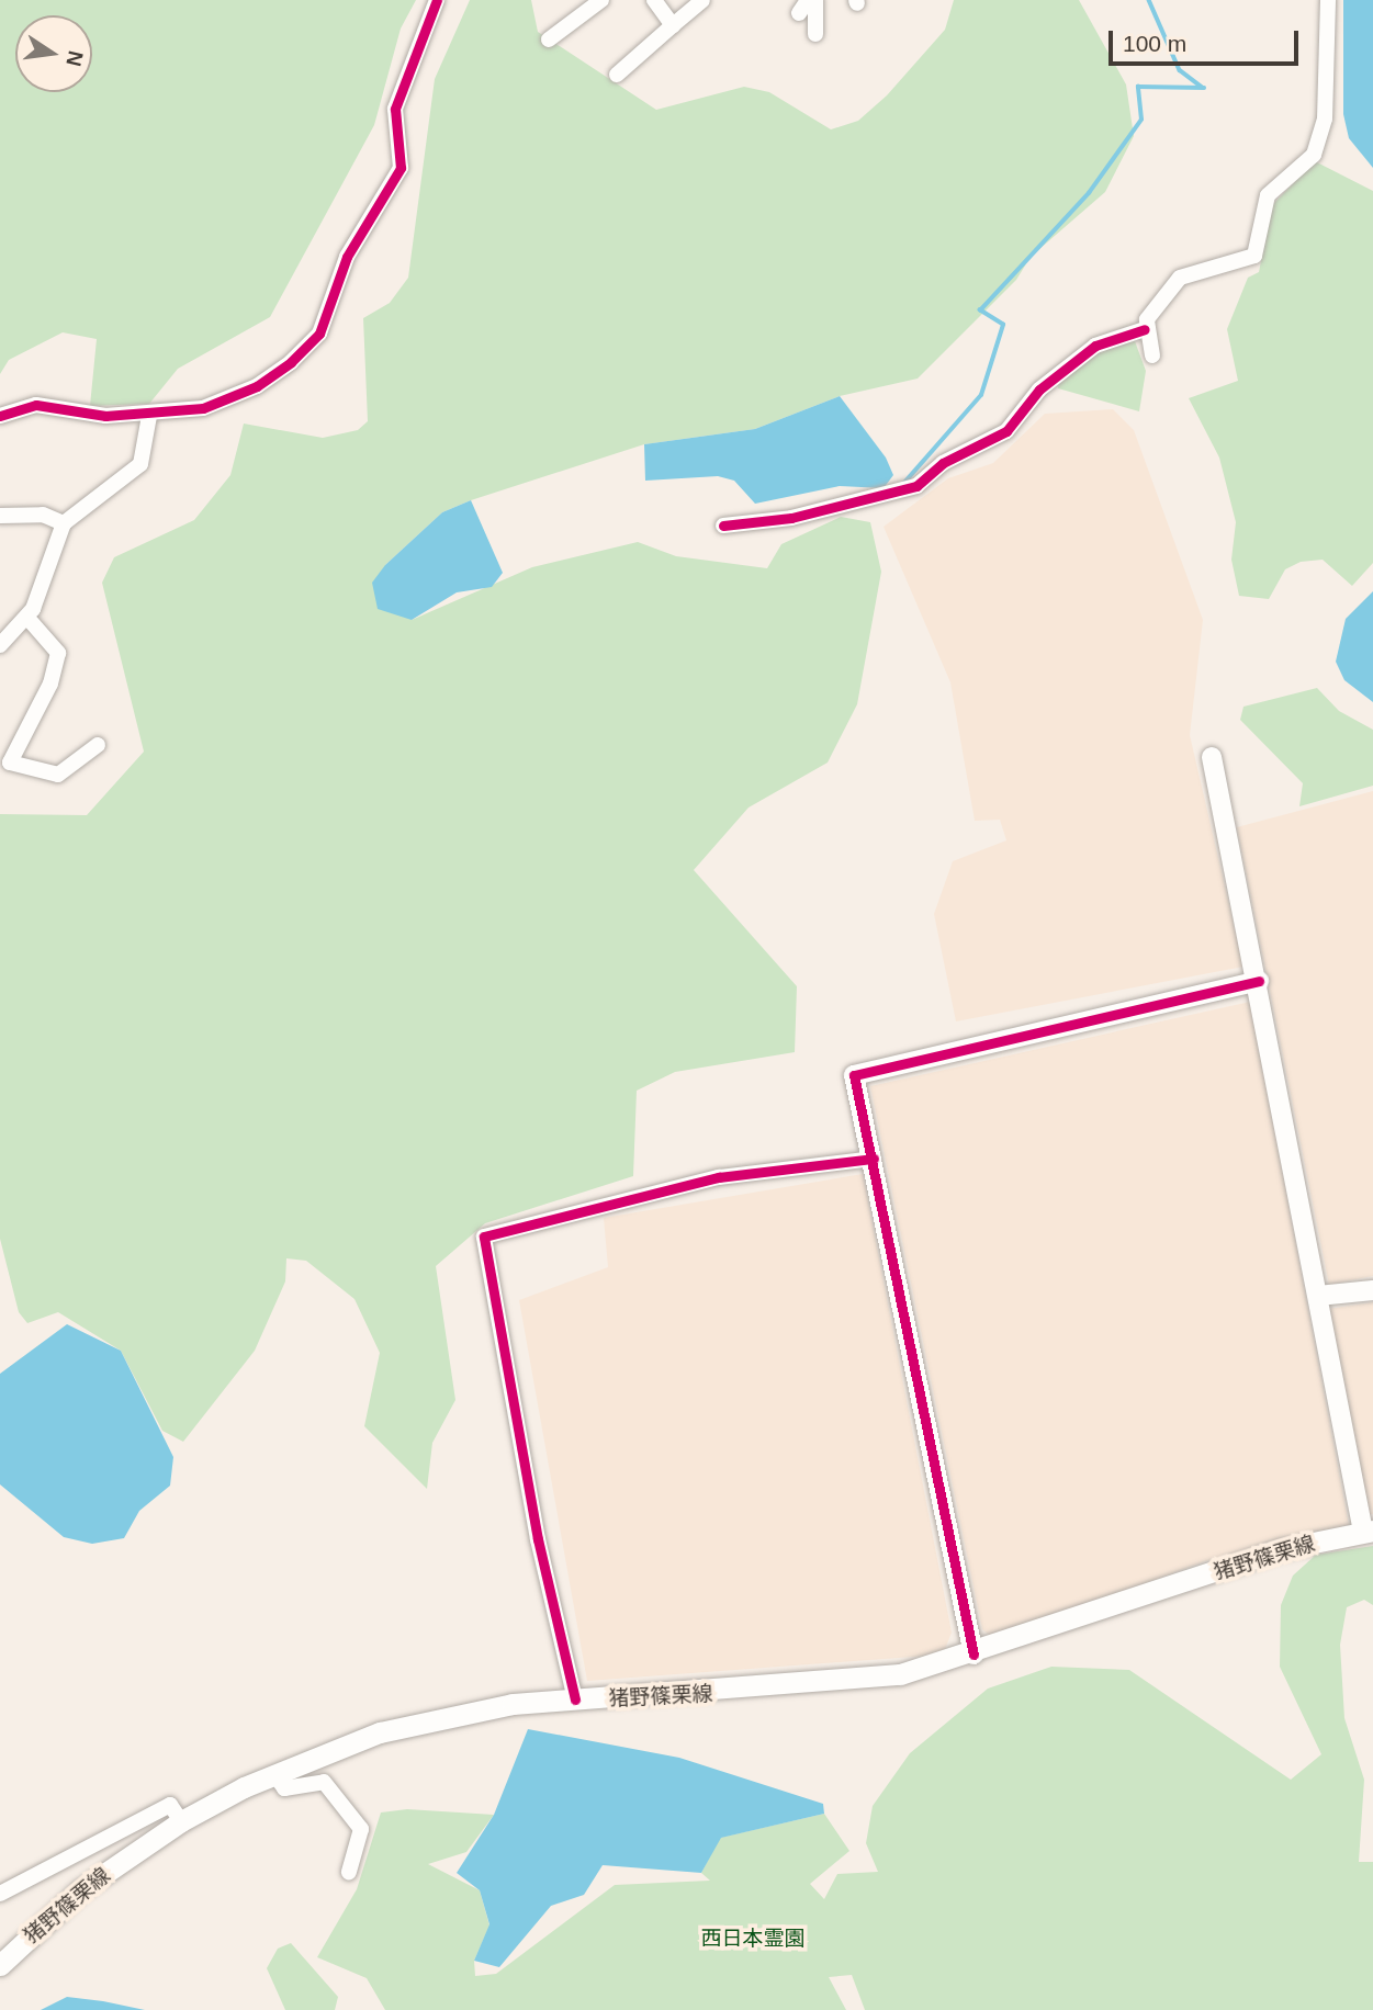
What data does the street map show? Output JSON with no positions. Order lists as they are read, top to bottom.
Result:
{
  "streets": {
    "main road": ["猪野篠栗線"]
  },
  "parks": ["西日本霊園"],
  "scale_bar": "100 m",
  "north": "right"
}
